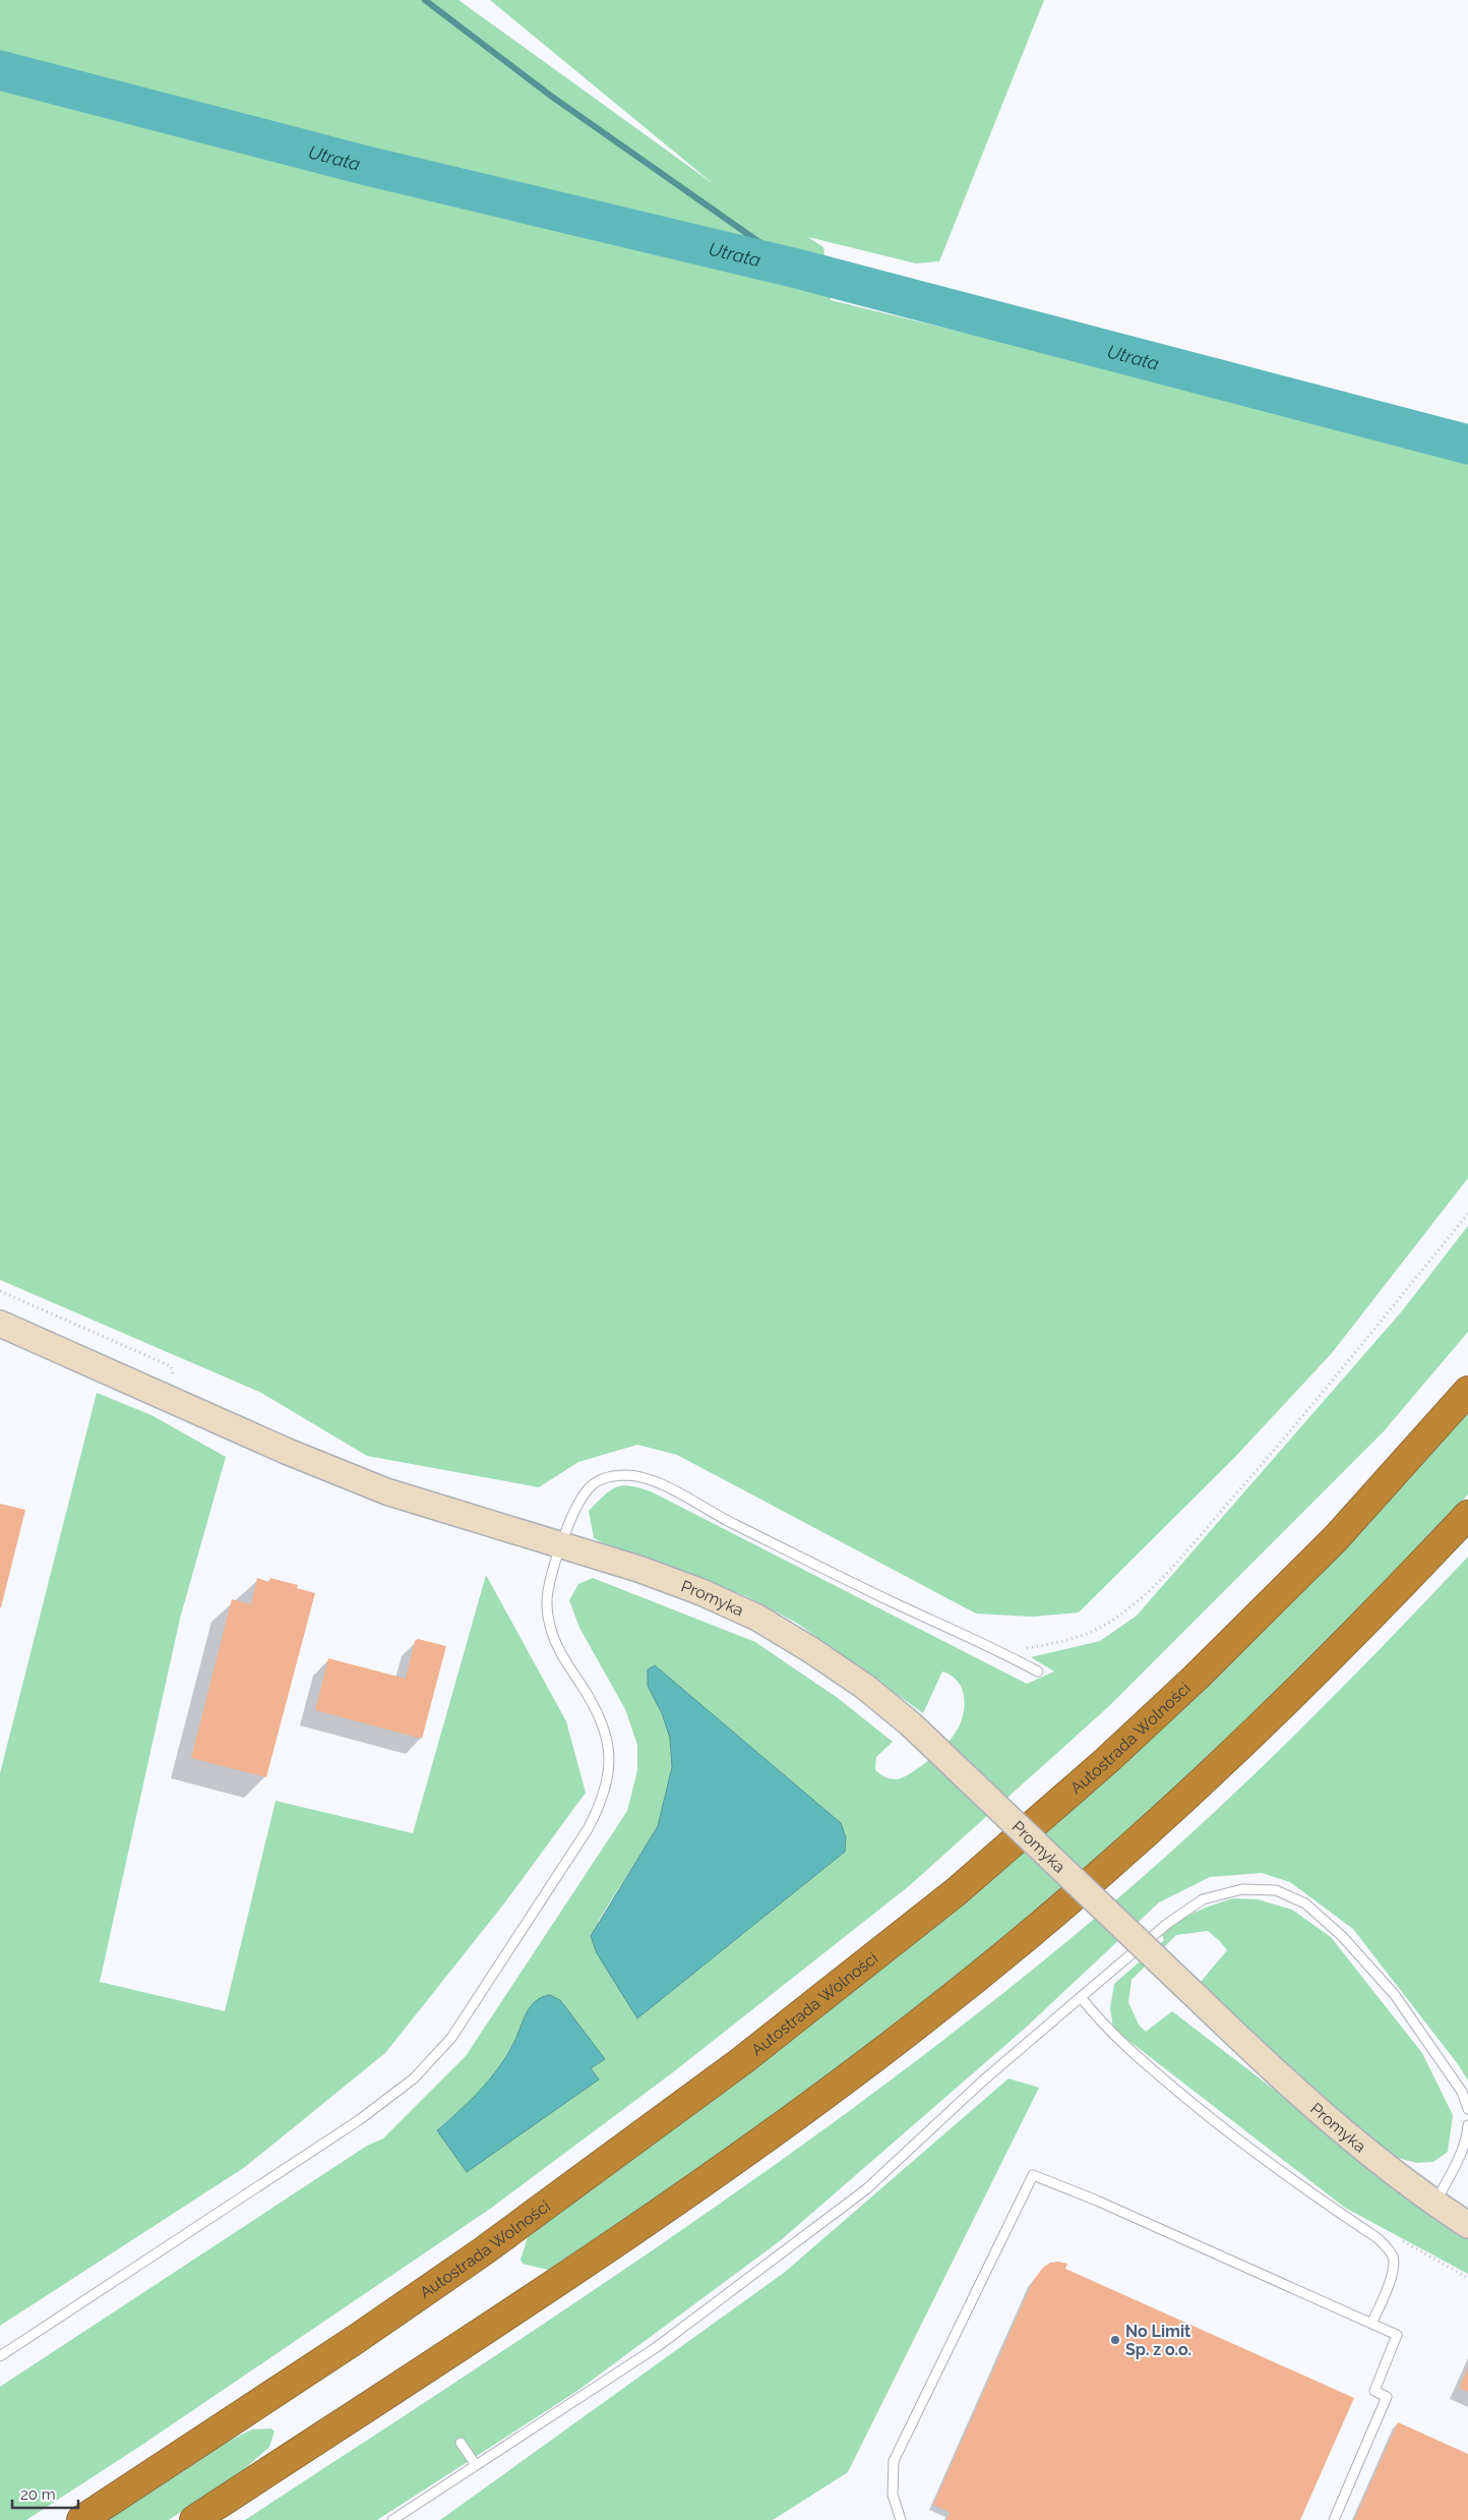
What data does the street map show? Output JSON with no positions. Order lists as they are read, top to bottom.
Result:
{
  "streets": {
    "highway": ["Autostrada Wolności"],
    "street": ["Promyka"]
  },
  "water": ["Utrata"],
  "places": ["No Limit Sp. z o.o."],
  "scale_bar": "20 m"
}
